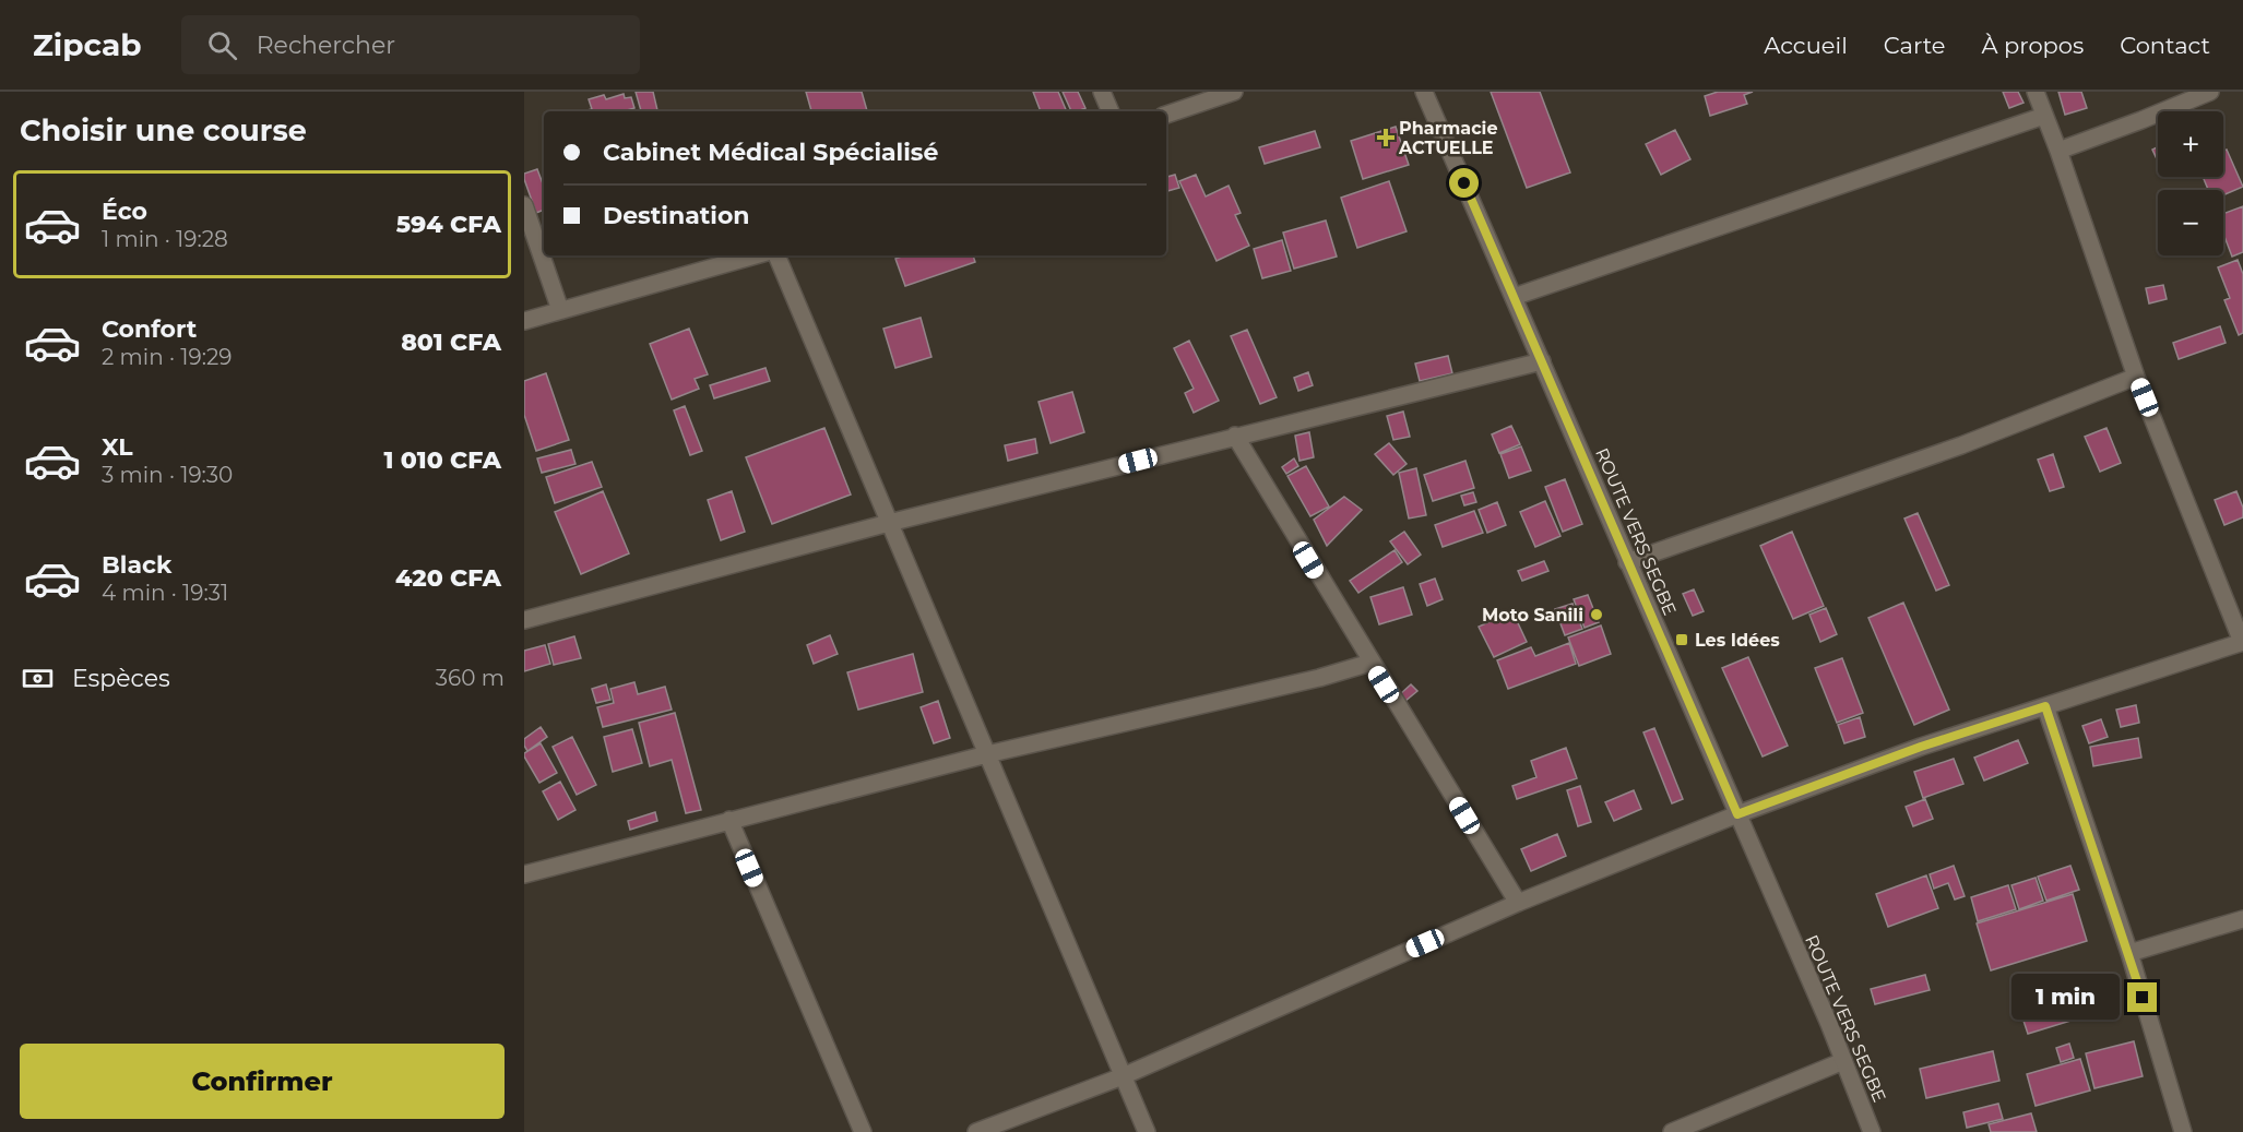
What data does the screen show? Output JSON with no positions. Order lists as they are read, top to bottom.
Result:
{
  "streets": {
    "street": ["ROUTE VERS SEGBE"]
  },
  "places": {
    "health": ["Pharmacie ACTUELLE"],
    "other": ["Moto Sanili"],
    "transit": ["Les Idées"]
  },
  "page": {
    "header": "Zipcab",
    "search": "Rechercher",
    "nav": [
      "Accueil",
      "Carte",
      "À propos",
      "Contact"
    ],
    "heading": "Choisir une course",
    "map_buttons": ["+", "−"],
    "banner": ["Cabinet Médical Spécialisé", "Destination"],
    "list": [
      {
        "name": "Éco",
        "note": "1 min · 19:28",
        "value": "594 CFA"
      },
      {
        "name": "Confort",
        "note": "2 min · 19:29",
        "value": "801 CFA"
      },
      {
        "name": "XL",
        "note": "3 min · 19:30",
        "value": "1 010 CFA"
      },
      {
        "name": "Black",
        "note": "4 min · 19:31",
        "value": "420 CFA"
      }
    ],
    "pay": ["Espèces", "360 m"],
    "bubble": "1 min",
    "buttons": "Confirmer"
  }
}
